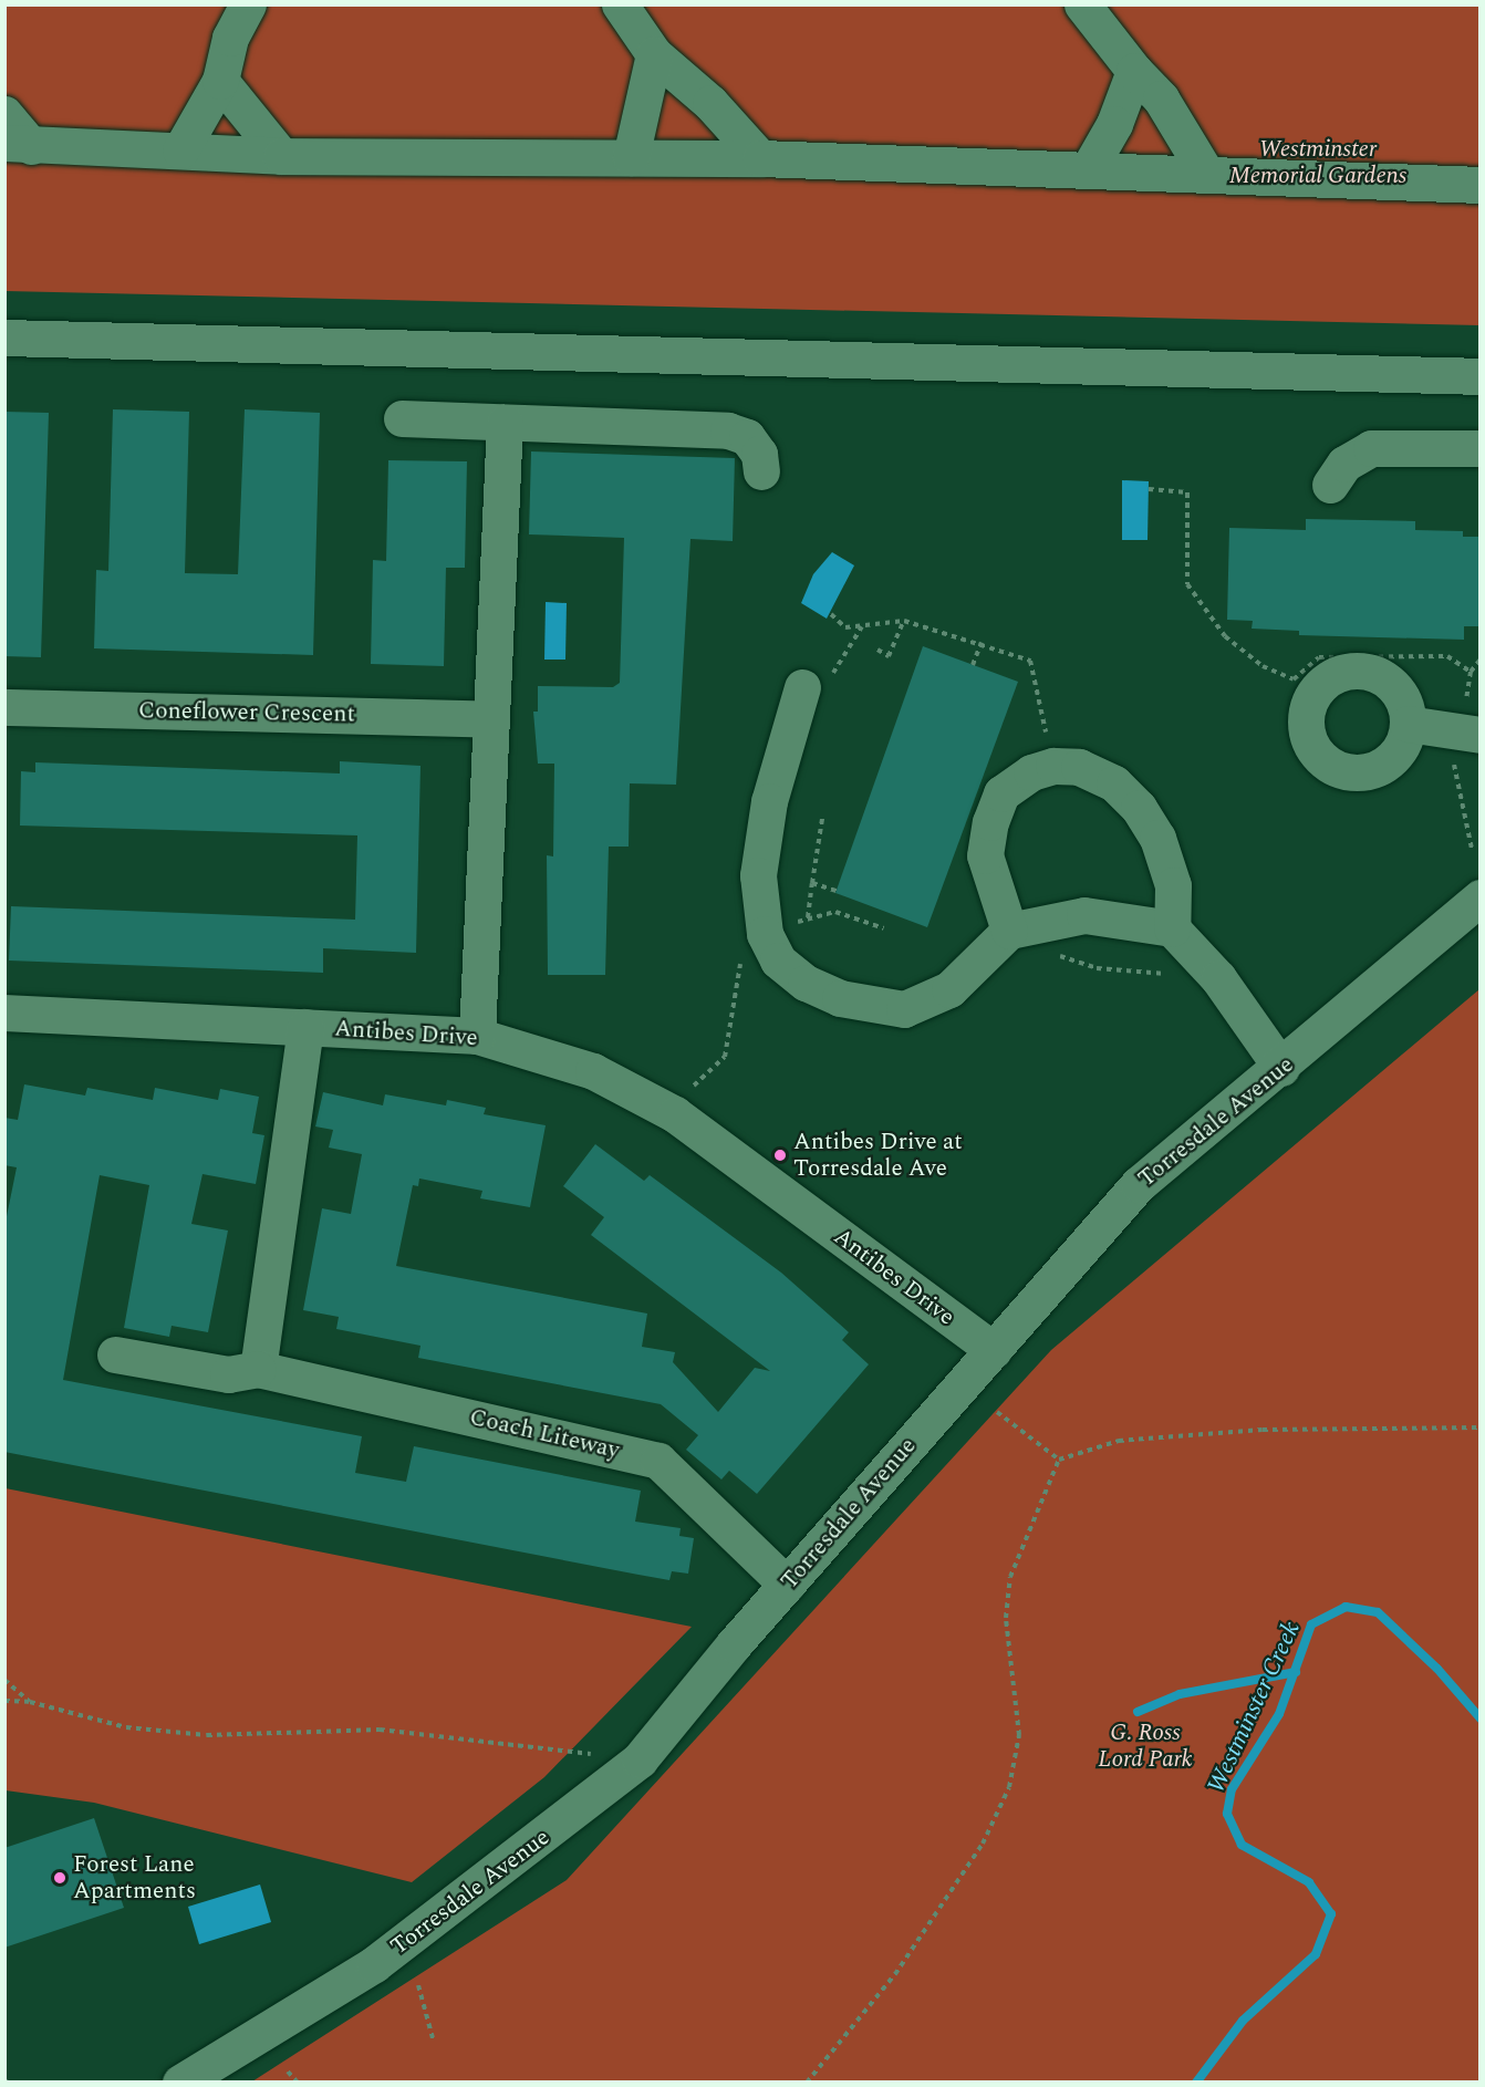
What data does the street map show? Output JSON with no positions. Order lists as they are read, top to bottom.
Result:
{
  "streets": {
    "street": [
      "Coneflower Crescent",
      "Antibes Drive",
      "Torresdale Avenue",
      "Coach Liteway"
    ]
  },
  "crossings": [
    ["Antibes Drive", "Torresdale Avenue"],
    ["Torresdale Avenue", "Coach Liteway"]
  ],
  "water": ["Westminster Creek"],
  "parks": ["Westminster Memorial Gardens", "G. Ross Lord Park"],
  "places": ["Antibes Drive at Torresdale Ave", "Forest Lane Apartments"]
}
